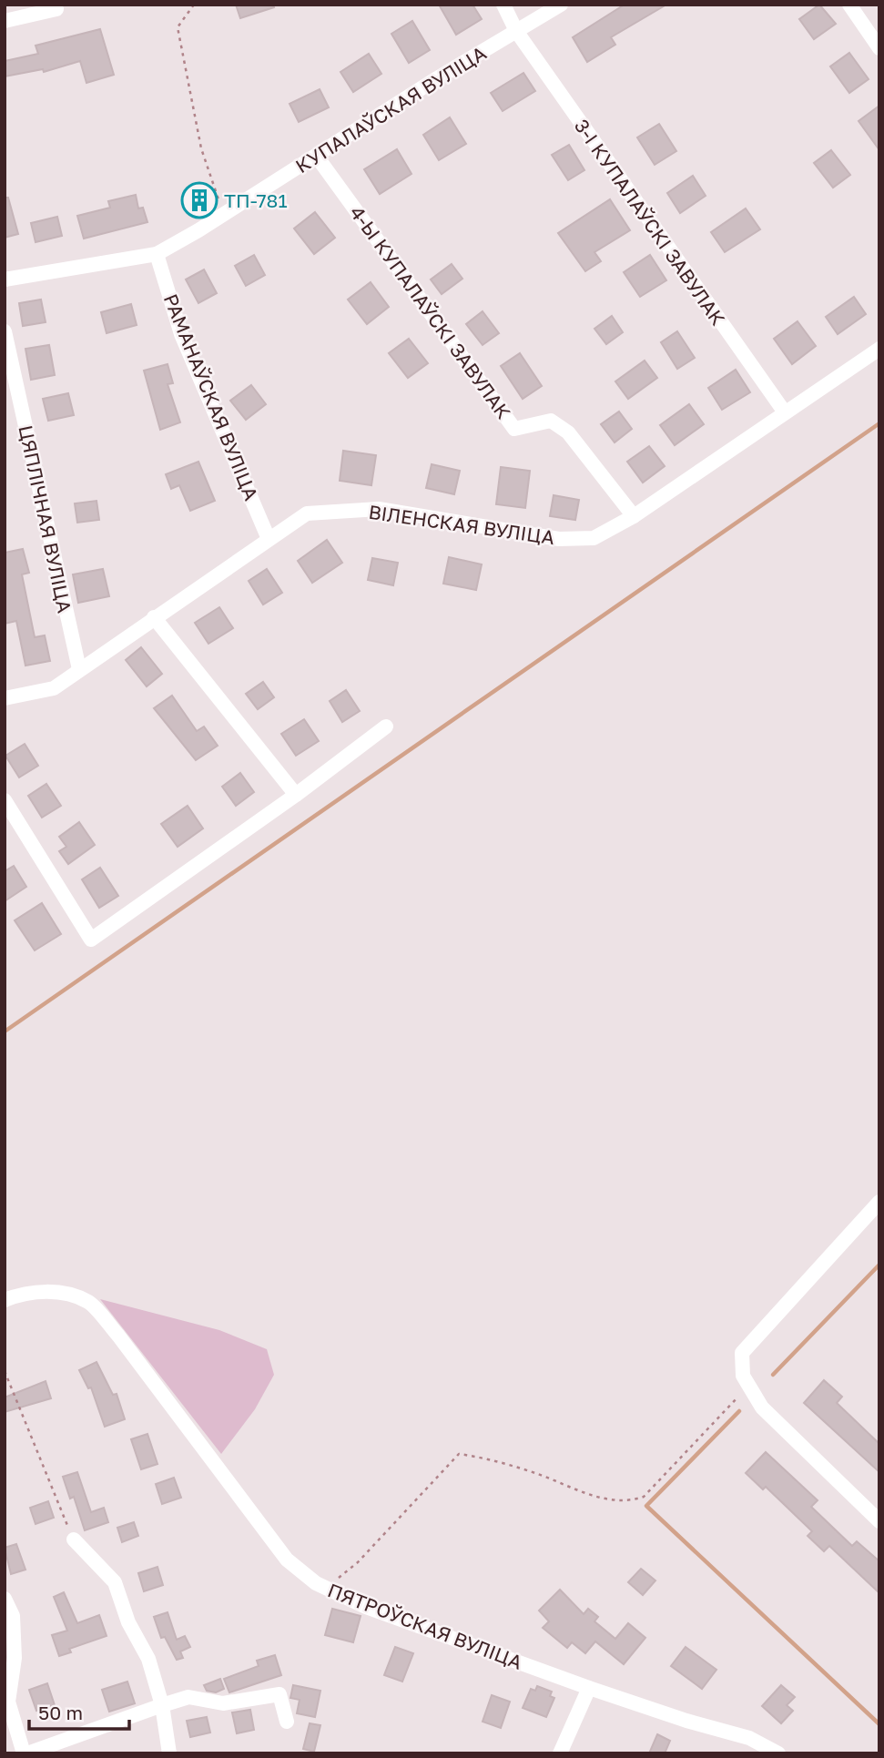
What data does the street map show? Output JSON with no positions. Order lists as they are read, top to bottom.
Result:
{
  "streets": {
    "street": [
      "КУПАЛАЎСКАЯ ВУЛІЦА",
      "3-І КУПАЛАЎСКІ ЗАВУЛАК",
      "4-Ы КУПАЛАЎСКІ ЗАВУЛАК",
      "РАМАНАЎСКАЯ ВУЛІЦА",
      "ЦЯПЛІЧНАЯ ВУЛІЦА",
      "ВІЛЕНСКАЯ ВУЛІЦА",
      "ПЯТРОЎСКАЯ ВУЛІЦА"
    ]
  },
  "crossings": [
    ["КУПАЛАЎСКАЯ ВУЛІЦА", "3-І КУПАЛАЎСКІ ЗАВУЛАК"],
    ["КУПАЛАЎСКАЯ ВУЛІЦА", "4-Ы КУПАЛАЎСКІ ЗАВУЛАК"],
    ["КУПАЛАЎСКАЯ ВУЛІЦА", "РАМАНАЎСКАЯ ВУЛІЦА"],
    ["3-І КУПАЛАЎСКІ ЗАВУЛАК", "ВІЛЕНСКАЯ ВУЛІЦА"],
    ["4-Ы КУПАЛАЎСКІ ЗАВУЛАК", "ВІЛЕНСКАЯ ВУЛІЦА"],
    ["РАМАНАЎСКАЯ ВУЛІЦА", "ВІЛЕНСКАЯ ВУЛІЦА"],
    ["ЦЯПЛІЧНАЯ ВУЛІЦА", "ВІЛЕНСКАЯ ВУЛІЦА"]
  ],
  "places": {
    "building": ["ТП-781"]
  },
  "scale_bar": "50 m"
}
